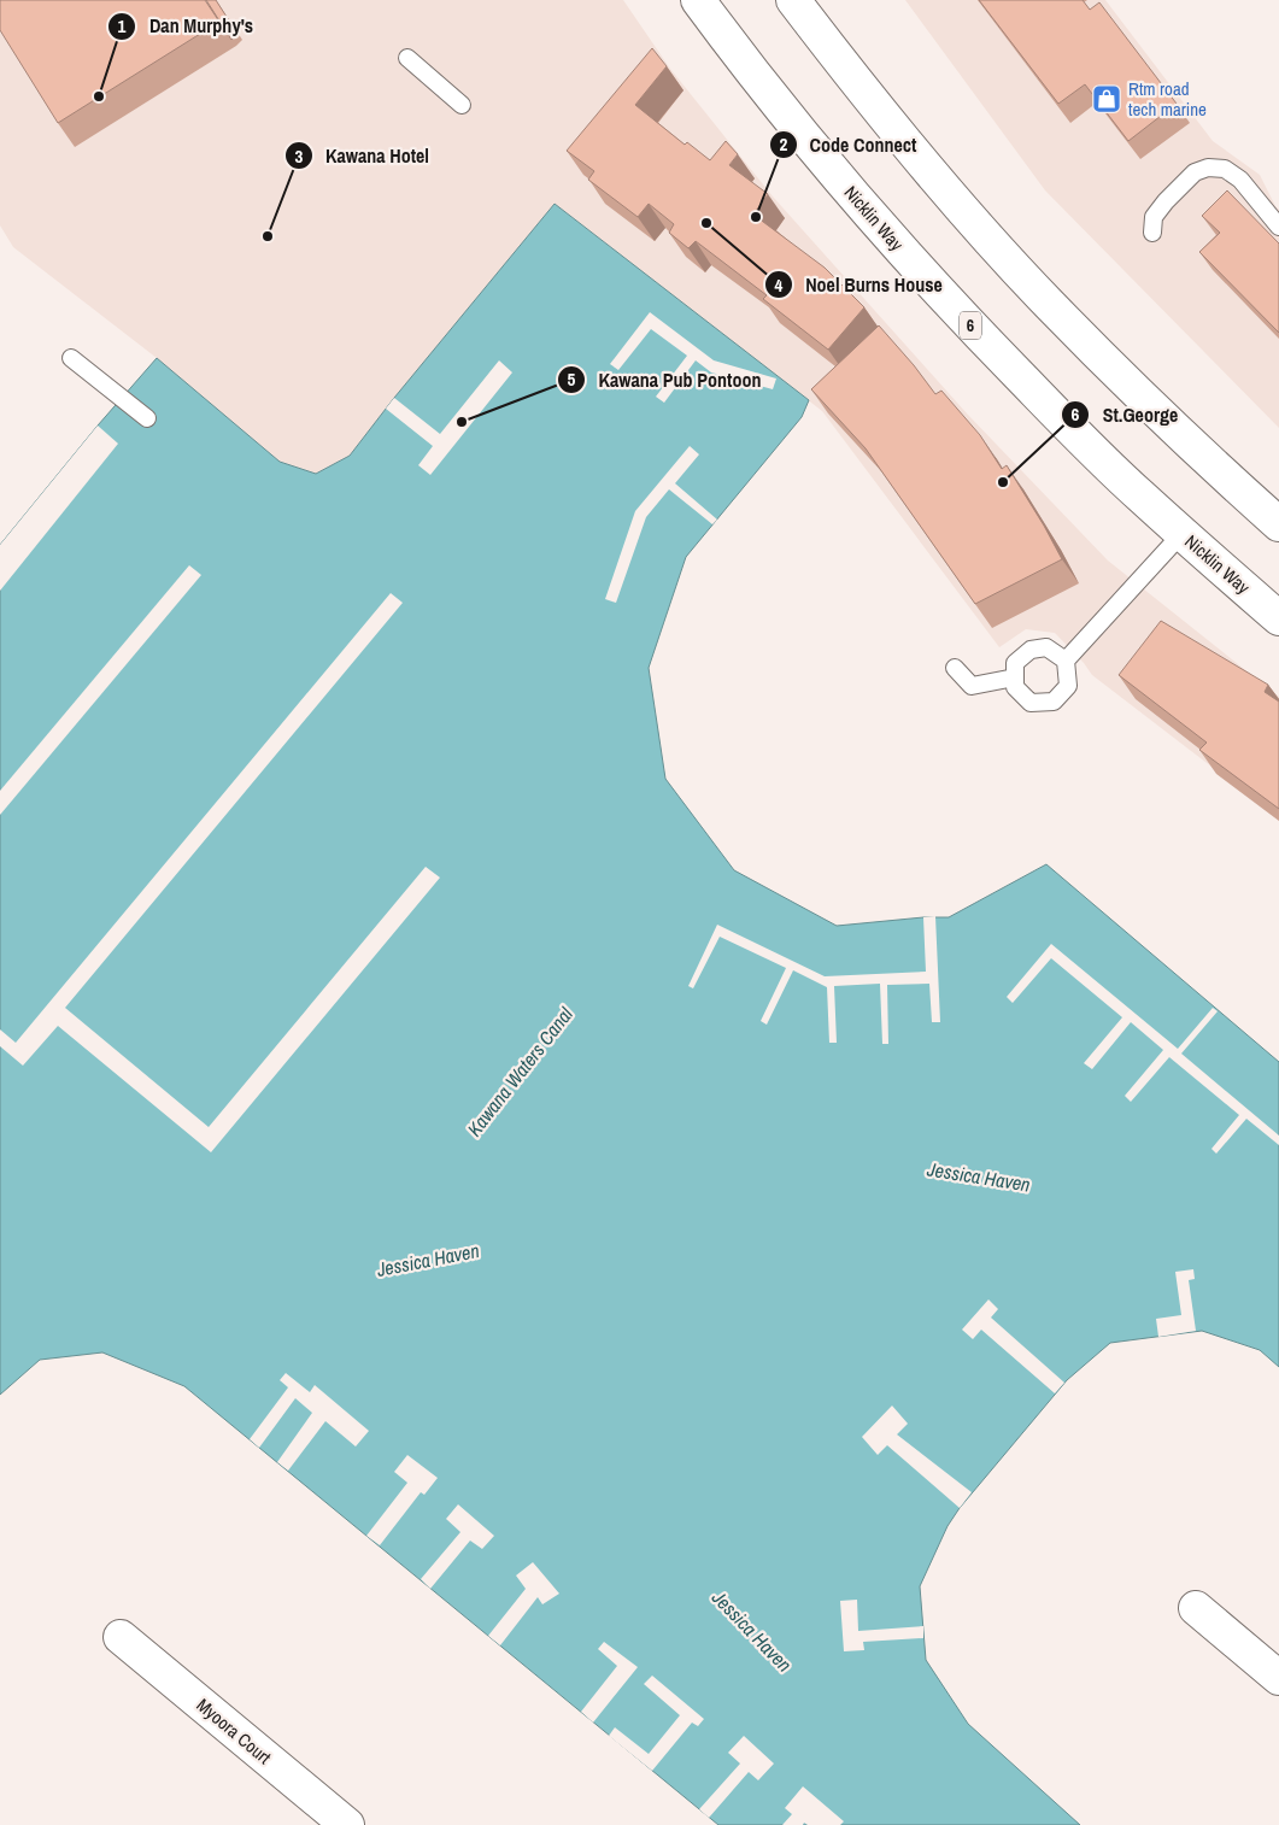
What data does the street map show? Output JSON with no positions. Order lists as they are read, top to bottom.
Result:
{
  "streets": {
    "main road": ["Nicklin Way", "6", "Myoora Court"]
  },
  "water": ["Kawana Waters Canal", "Jessica Haven"],
  "places": {
    "other": [
      "Dan Murphy's",
      "Code Connect",
      "Noel Burns House",
      "Kawana Hotel",
      "Kawana Pub Pontoon",
      "St.George"
    ],
    "shop": ["Rtm road tech marine"]
  }
}
